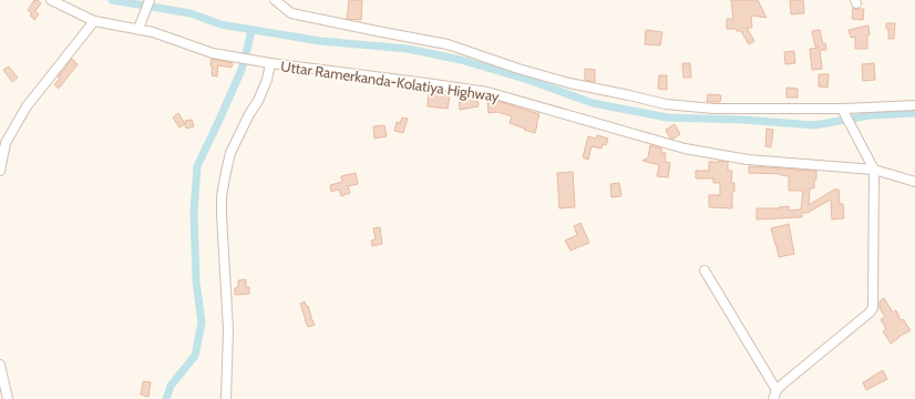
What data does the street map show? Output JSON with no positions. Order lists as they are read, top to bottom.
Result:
{
  "streets": {
    "street": ["Uttar Ramerkanda-Kolatiya Highway"]
  }
}
